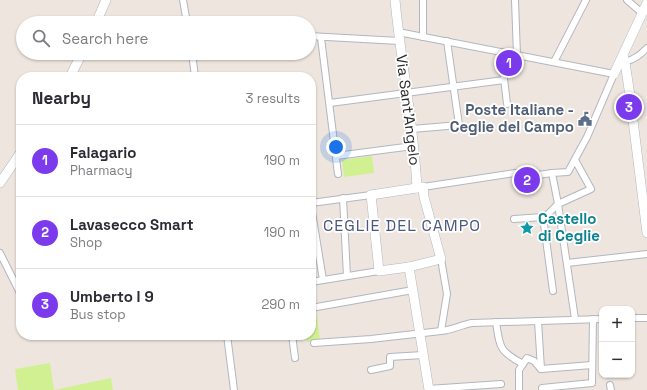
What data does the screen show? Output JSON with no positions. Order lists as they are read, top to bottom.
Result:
{
  "streets": {
    "street": ["Via Sant'Angelo"]
  },
  "districts": ["CEGLIE DEL CAMPO"],
  "places": {
    "public building": ["Poste Italiane - Ceglie del Campo"],
    "place": ["Castello di Ceglie"]
  },
  "page": {
    "search": "Search here",
    "pins": ["1", "3", "2"],
    "heading": ["Nearby", "3 results"],
    "list": [
      {
        "mark": "1",
        "name": "Falagario",
        "note": "Pharmacy",
        "value": "190 m"
      },
      {
        "mark": "2",
        "name": "Lavasecco Smart",
        "note": "Shop",
        "value": "190 m"
      },
      {
        "mark": "3",
        "name": "Umberto I 9",
        "note": "Bus stop",
        "value": "290 m"
      }
    ],
    "map_buttons": ["+", "−"]
  }
}
